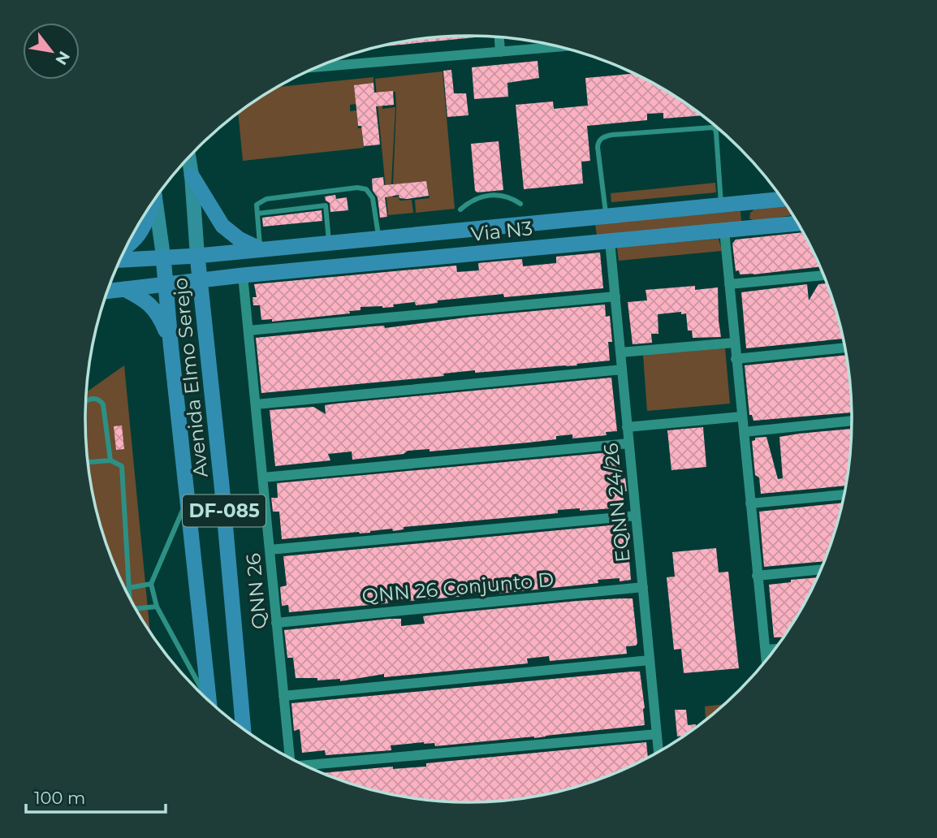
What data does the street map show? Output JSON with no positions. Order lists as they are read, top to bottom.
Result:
{
  "streets": {
    "main road": ["Via N3", "Avenida Elmo Serejo", "DF-085"],
    "street": ["EQNN 24/26", "QNN 26 Conjunto D", "QNN 26"]
  },
  "crossings": [
    ["Via N3", "Avenida Elmo Serejo"],
    ["Via N3", "EQNN 24/26"],
    ["Via N3", "QNN 26"],
    ["EQNN 24/26", "QNN 26 Conjunto D"],
    ["QNN 26 Conjunto D", "QNN 26"]
  ],
  "scale_bar": "100 m",
  "north": "bottom right"
}
